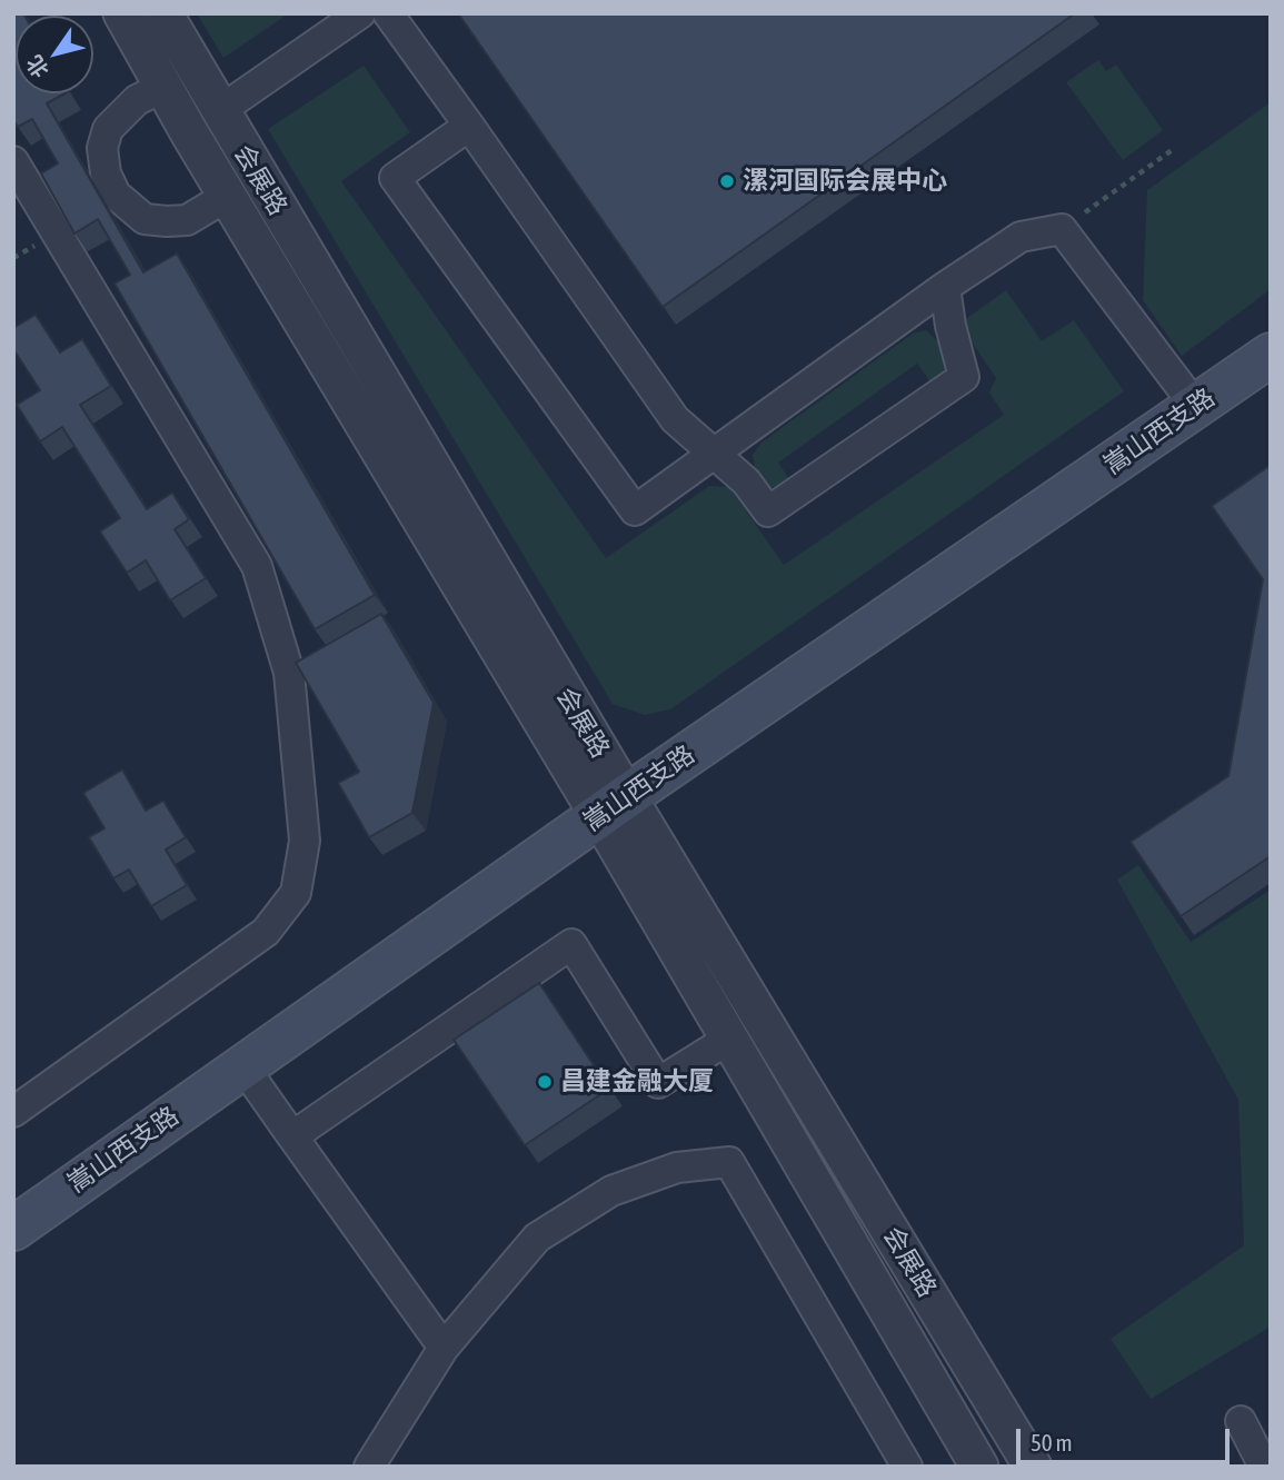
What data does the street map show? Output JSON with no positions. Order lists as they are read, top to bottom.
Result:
{
  "streets": {
    "main road": ["嵩山西支路"],
    "street": ["会展路"]
  },
  "crossings": [
    ["会展路", "嵩山西支路"]
  ],
  "places": ["漯河国际会展中心", "昌建金融大厦"],
  "scale_bar": "50 m",
  "north": "bottom left"
}
